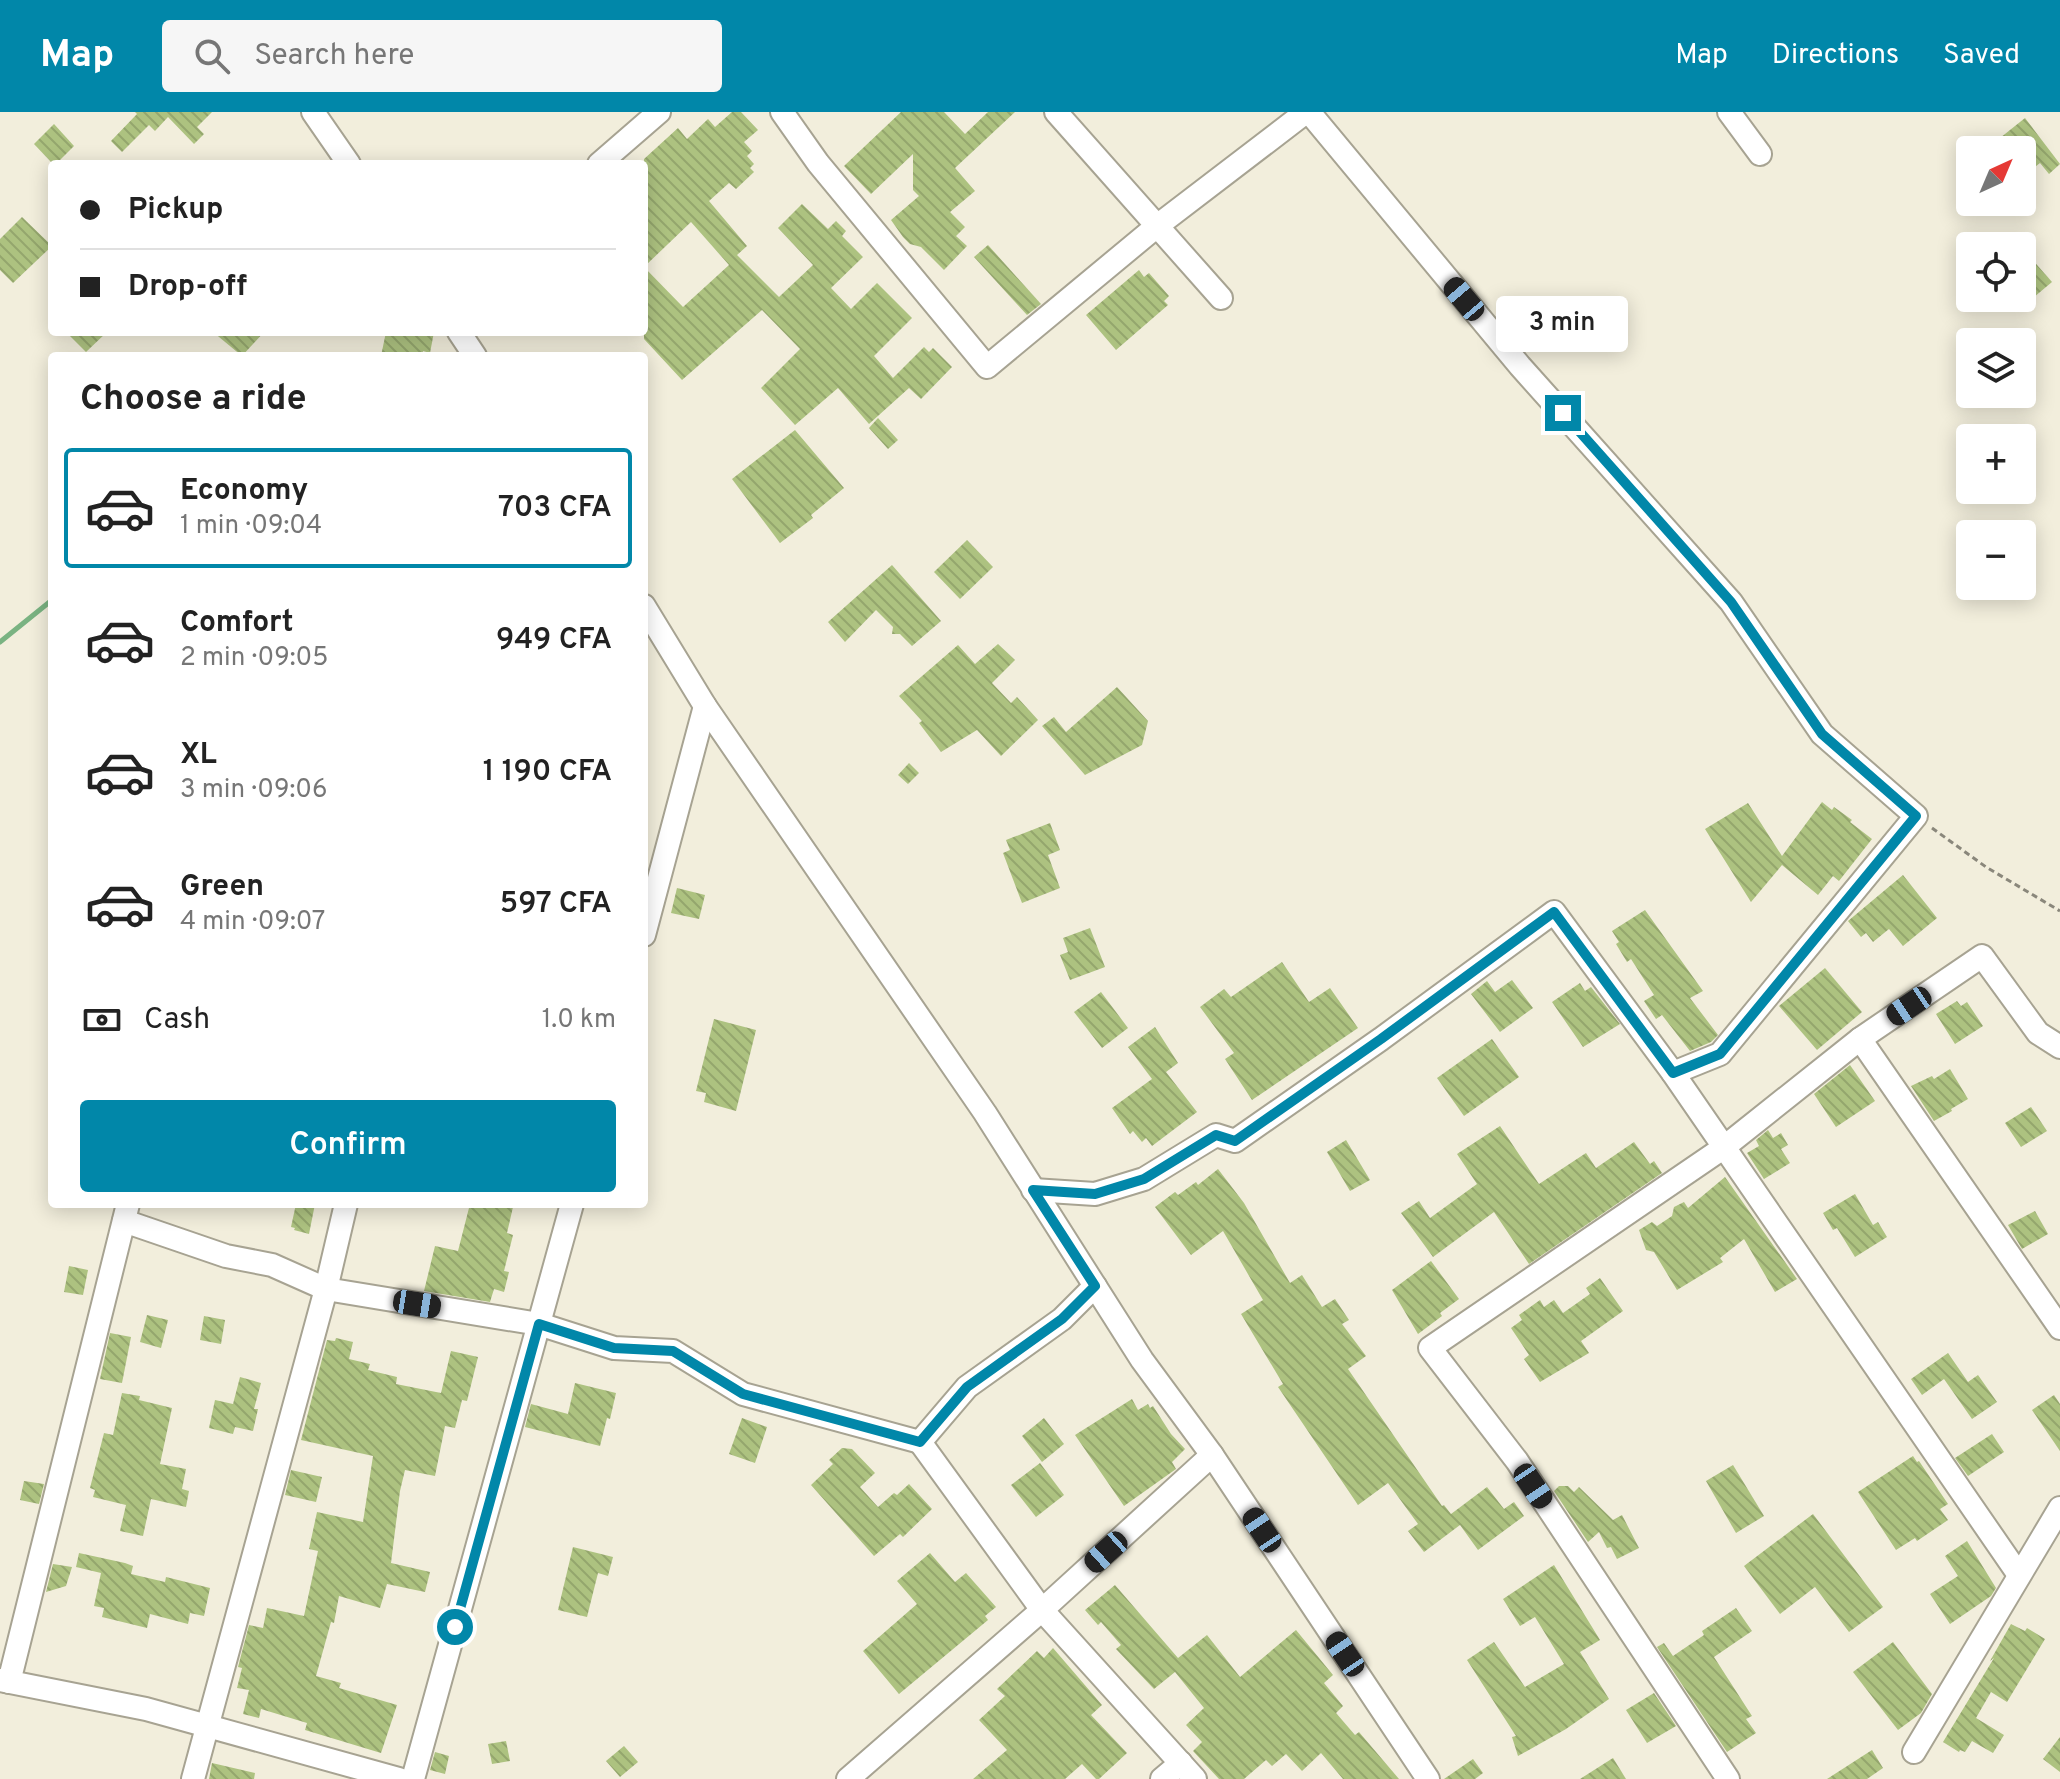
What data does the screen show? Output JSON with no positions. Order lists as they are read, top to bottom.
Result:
{
  "north": "top right",
  "page": {
    "header": "Map",
    "search": "Search here",
    "nav": ["Map", "Directions", "Saved"],
    "map_buttons": ["+", "−"],
    "banner": ["Pickup", "Drop-off"],
    "bubble": "3 min",
    "heading": "Choose a ride",
    "list": [
      {
        "name": "Economy",
        "note": "1 min · 09:04",
        "value": "703 CFA"
      },
      {
        "name": "Comfort",
        "note": "2 min · 09:05",
        "value": "949 CFA"
      },
      {
        "name": "XL",
        "note": "3 min · 09:06",
        "value": "1 190 CFA"
      },
      {
        "name": "Green",
        "note": "4 min · 09:07",
        "value": "597 CFA"
      }
    ],
    "pay": ["Cash", "1.0 km"],
    "buttons": "Confirm"
  }
}
